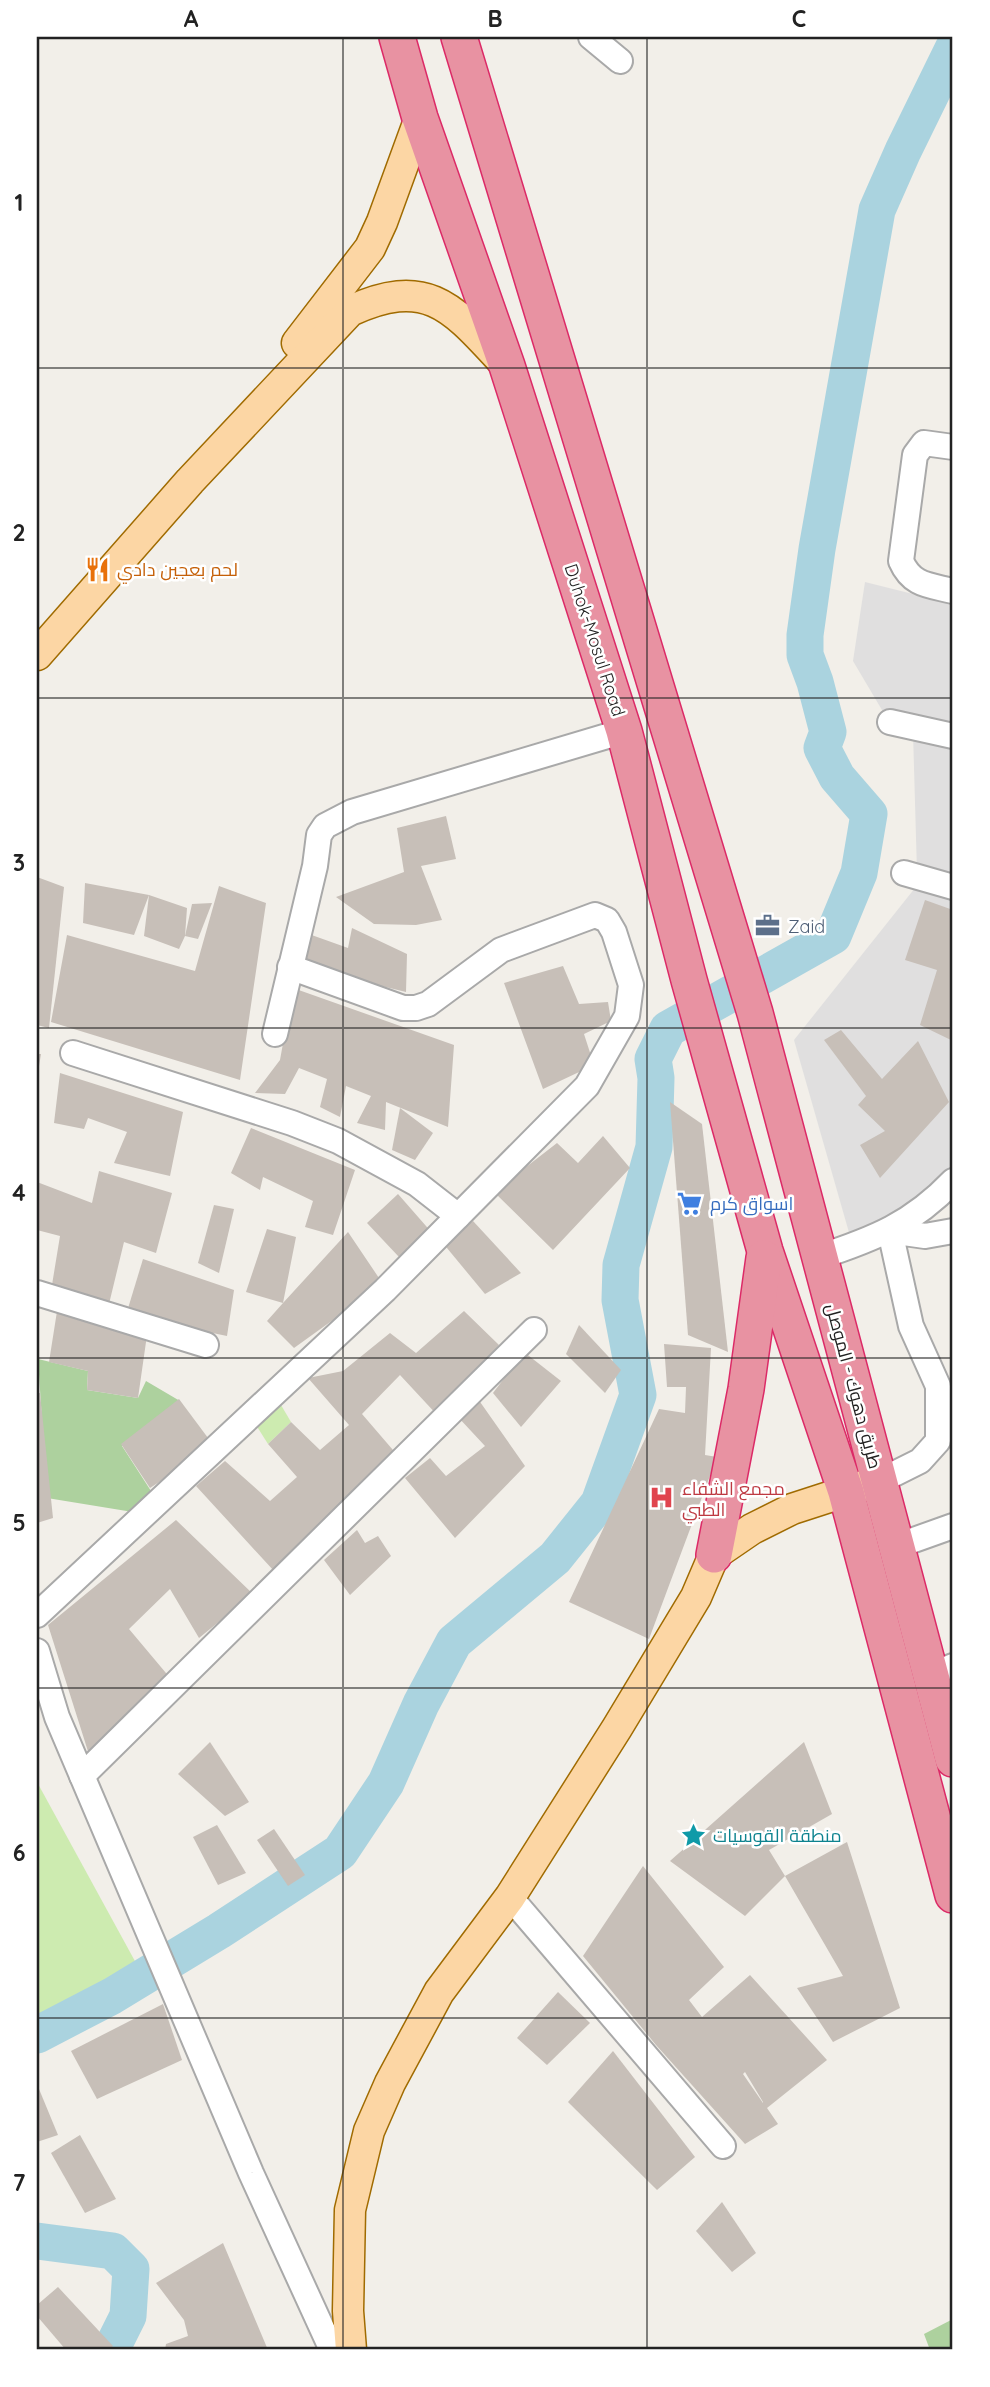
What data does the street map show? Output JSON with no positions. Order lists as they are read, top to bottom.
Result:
{
  "streets": {
    "highway": ["Duhok-Mosul Road", "طريق دهوك - الموصل"]
  },
  "places": {
    "restaurant": ["لحم بعجين دادي"],
    "office": ["Zaid"],
    "supermarket": ["اسواق كرم"],
    "hospital": ["مجمع الشفاء الطبي"],
    "place": ["منطقة القوسيات"]
  },
  "grid": {
    "columns": ["A", "B", "C"],
    "rows": [
      "1",
      "2",
      "3",
      "4",
      "5",
      "6",
      "7"
    ]
  }
}
